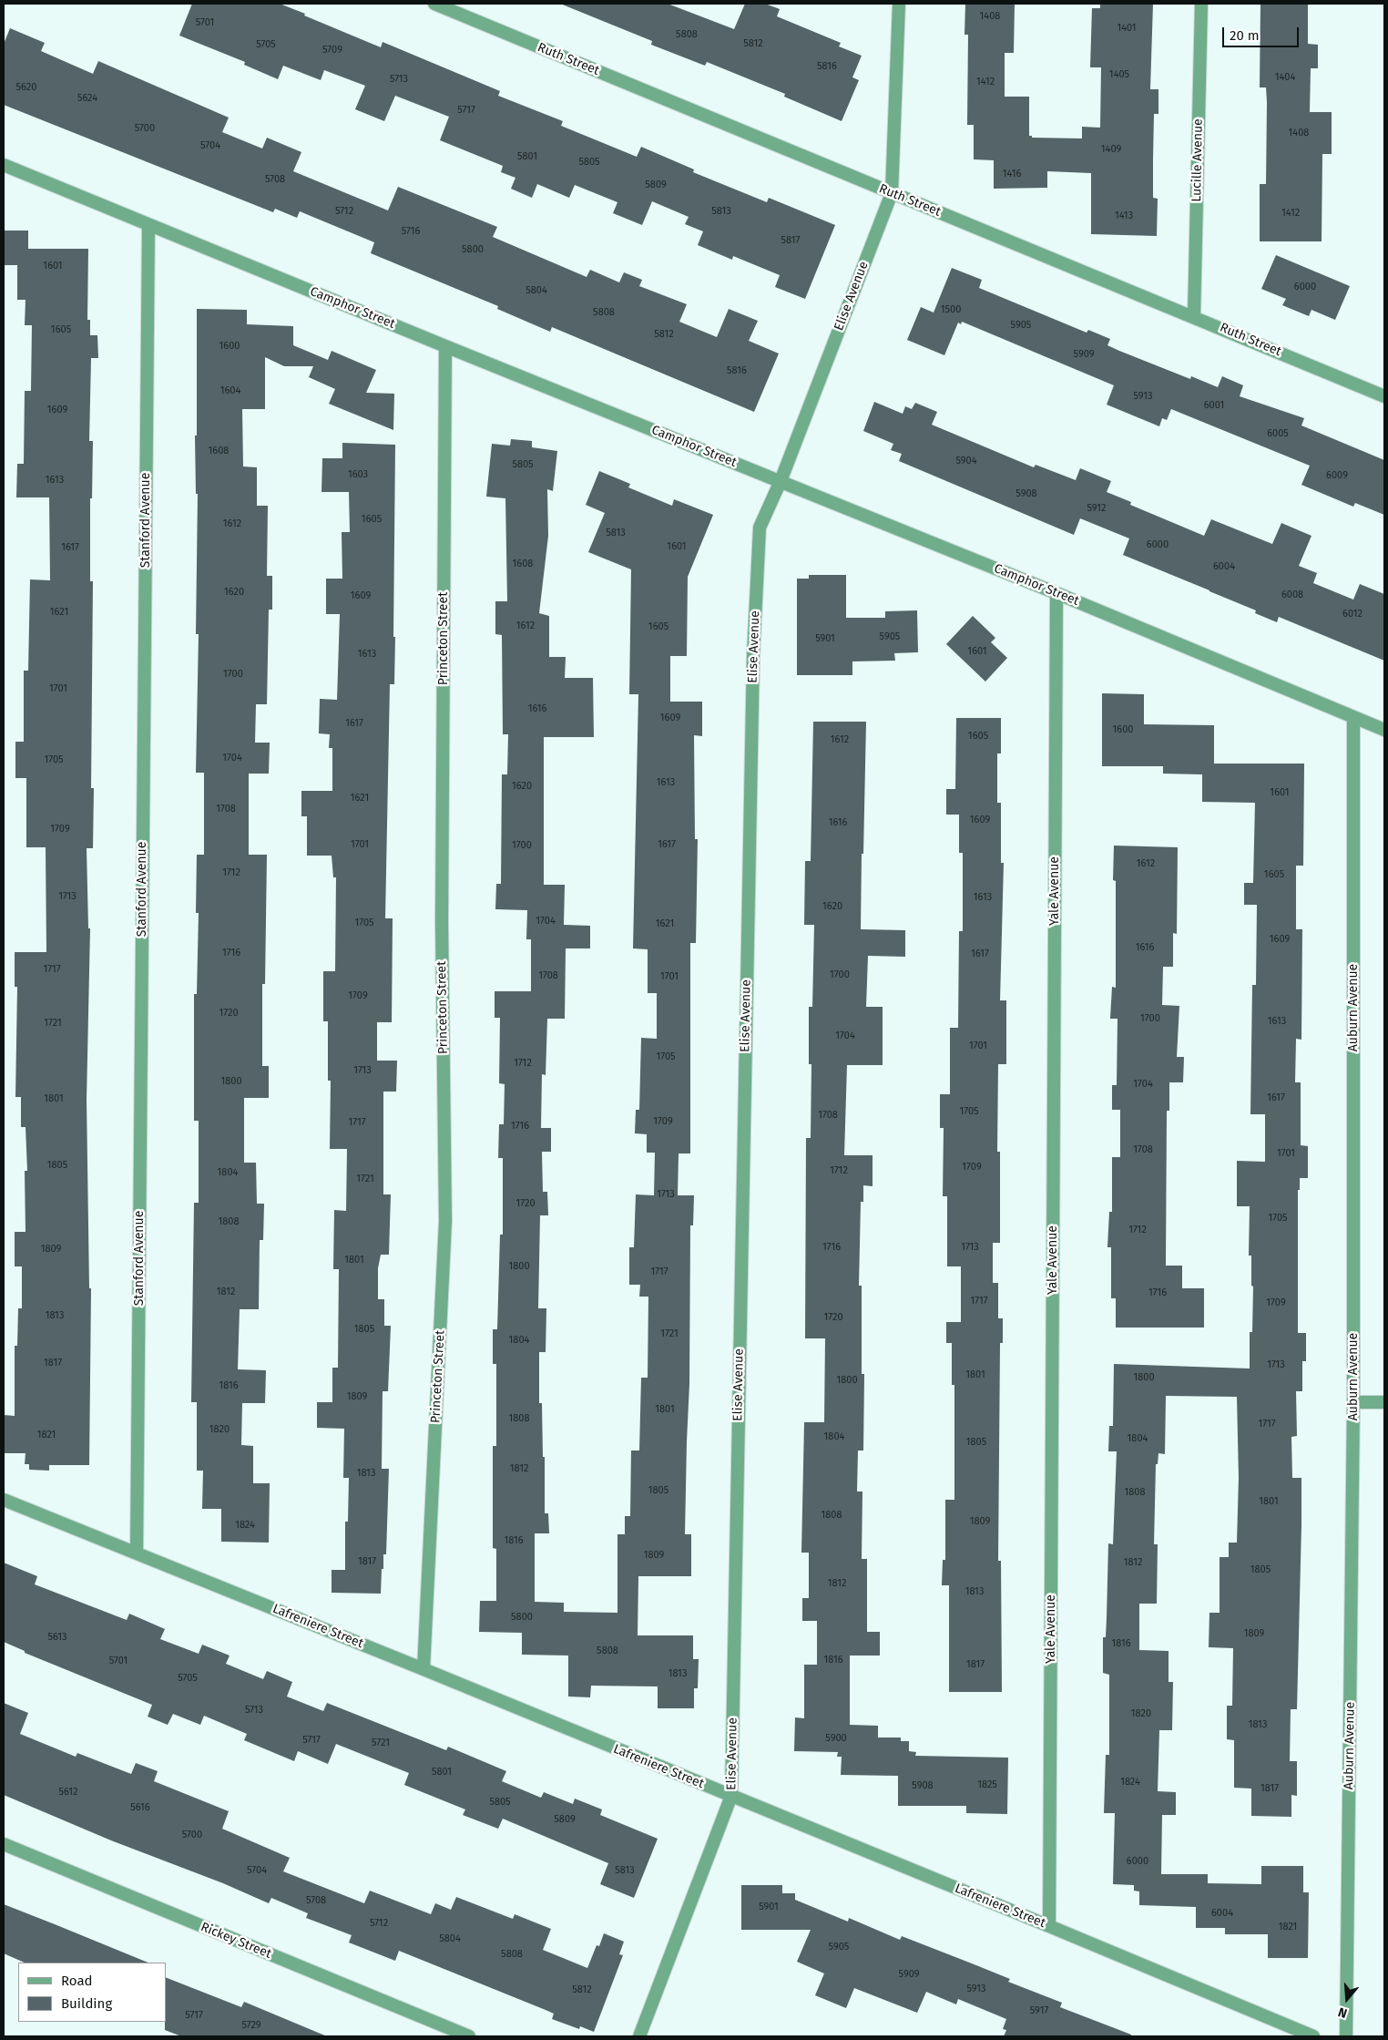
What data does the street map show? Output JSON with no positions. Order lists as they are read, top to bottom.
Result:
{
  "streets": {
    "street": [
      "Ruth Street",
      "Lucille Avenue",
      "Elise Avenue",
      "Camphor Street",
      "Stanford Avenue",
      "Princeton Street",
      "Yale Avenue",
      "Auburn Avenue",
      "Lafreniere Street",
      "Rickey Street"
    ]
  },
  "crossings": [
    ["Ruth Street", "Lucille Avenue"],
    ["Ruth Street", "Elise Avenue"],
    ["Elise Avenue", "Camphor Street"],
    ["Elise Avenue", "Lafreniere Street"],
    ["Camphor Street", "Stanford Avenue"],
    ["Camphor Street", "Princeton Street"],
    ["Camphor Street", "Yale Avenue"],
    ["Camphor Street", "Auburn Avenue"],
    ["Stanford Avenue", "Lafreniere Street"],
    ["Princeton Street", "Lafreniere Street"],
    ["Yale Avenue", "Lafreniere Street"]
  ],
  "house_numbers": [
    "1408",
    "5701",
    "1401",
    "5808",
    "5812",
    "5705",
    "5709",
    "5816",
    "1405",
    "1404",
    "5713",
    "1412",
    "5620",
    "5624",
    "5717",
    "5700",
    "1408",
    "5704",
    "1409",
    "5801",
    "5805",
    "1416",
    "5708",
    "5809",
    "5712",
    "5813",
    "1412",
    "1413",
    "5716",
    "5817",
    "5800",
    "1601",
    "6000",
    "5804",
    "1500",
    "5808",
    "5905",
    "1605",
    "5812",
    "1600",
    "5909",
    "5816",
    "1604",
    "5913",
    "6001",
    "1609",
    "6005",
    "1608",
    "5904",
    "5805",
    "1603",
    "6009",
    "1613",
    "5908",
    "5912",
    "1605",
    "1612",
    "5813",
    "6000",
    "1601",
    "1617",
    "1608",
    "6004",
    "1620",
    "6008",
    "1609",
    "1621",
    "6012",
    "1612",
    "1605",
    "5905",
    "5901",
    "1601",
    "1613",
    "1700",
    "1701",
    "1616",
    "1609",
    "1617",
    "1600",
    "1605",
    "1612",
    "1704",
    "1705",
    "1613",
    "1620",
    "1601",
    "1621",
    "1708",
    "1609",
    "1616",
    "1709",
    "1701",
    "1617",
    "1700",
    "1612",
    "1712",
    "1605",
    "1713",
    "1613",
    "1620",
    "1704",
    "1705",
    "1621",
    "1609",
    "1616",
    "1716",
    "1617",
    "1717",
    "1700",
    "1708",
    "1701",
    "1709",
    "1720",
    "1700",
    "1613",
    "1721",
    "1704",
    "1701",
    "1705",
    "1712",
    "1713",
    "1800",
    "1704",
    "1617",
    "1801",
    "1705",
    "1708",
    "1709",
    "1717",
    "1716",
    "1708",
    "1701",
    "1805",
    "1709",
    "1712",
    "1804",
    "1721",
    "1713",
    "1720",
    "1705",
    "1808",
    "1712",
    "1716",
    "1713",
    "1809",
    "1801",
    "1800",
    "1717",
    "1812",
    "1716",
    "1717",
    "1709",
    "1813",
    "1720",
    "1805",
    "1721",
    "1804",
    "1817",
    "1713",
    "1801",
    "1800",
    "1800",
    "1816",
    "1809",
    "1801",
    "1808",
    "1717",
    "1820",
    "1821",
    "1804",
    "1804",
    "1805",
    "1812",
    "1813",
    "1805",
    "1808",
    "1801",
    "1808",
    "1809",
    "1824",
    "1816",
    "1809",
    "1817",
    "1812",
    "1805",
    "1812",
    "1813",
    "5800",
    "1809",
    "5613",
    "1816",
    "5808",
    "1816",
    "5701",
    "1817",
    "1813",
    "5705",
    "5713",
    "1820",
    "1813",
    "5900",
    "5717",
    "5721",
    "5801",
    "1824",
    "1825",
    "5908",
    "1817",
    "5612",
    "5805",
    "5616",
    "5809",
    "5700",
    "6000",
    "5704",
    "5813",
    "5708",
    "5901",
    "6004",
    "5712",
    "1821",
    "5804",
    "5905",
    "5808",
    "5909",
    "5913",
    "5812",
    "5917",
    "5717",
    "5729"
  ],
  "legend": ["Road", "Building"],
  "scale_bar": "20 m",
  "north": "bottom"
}
